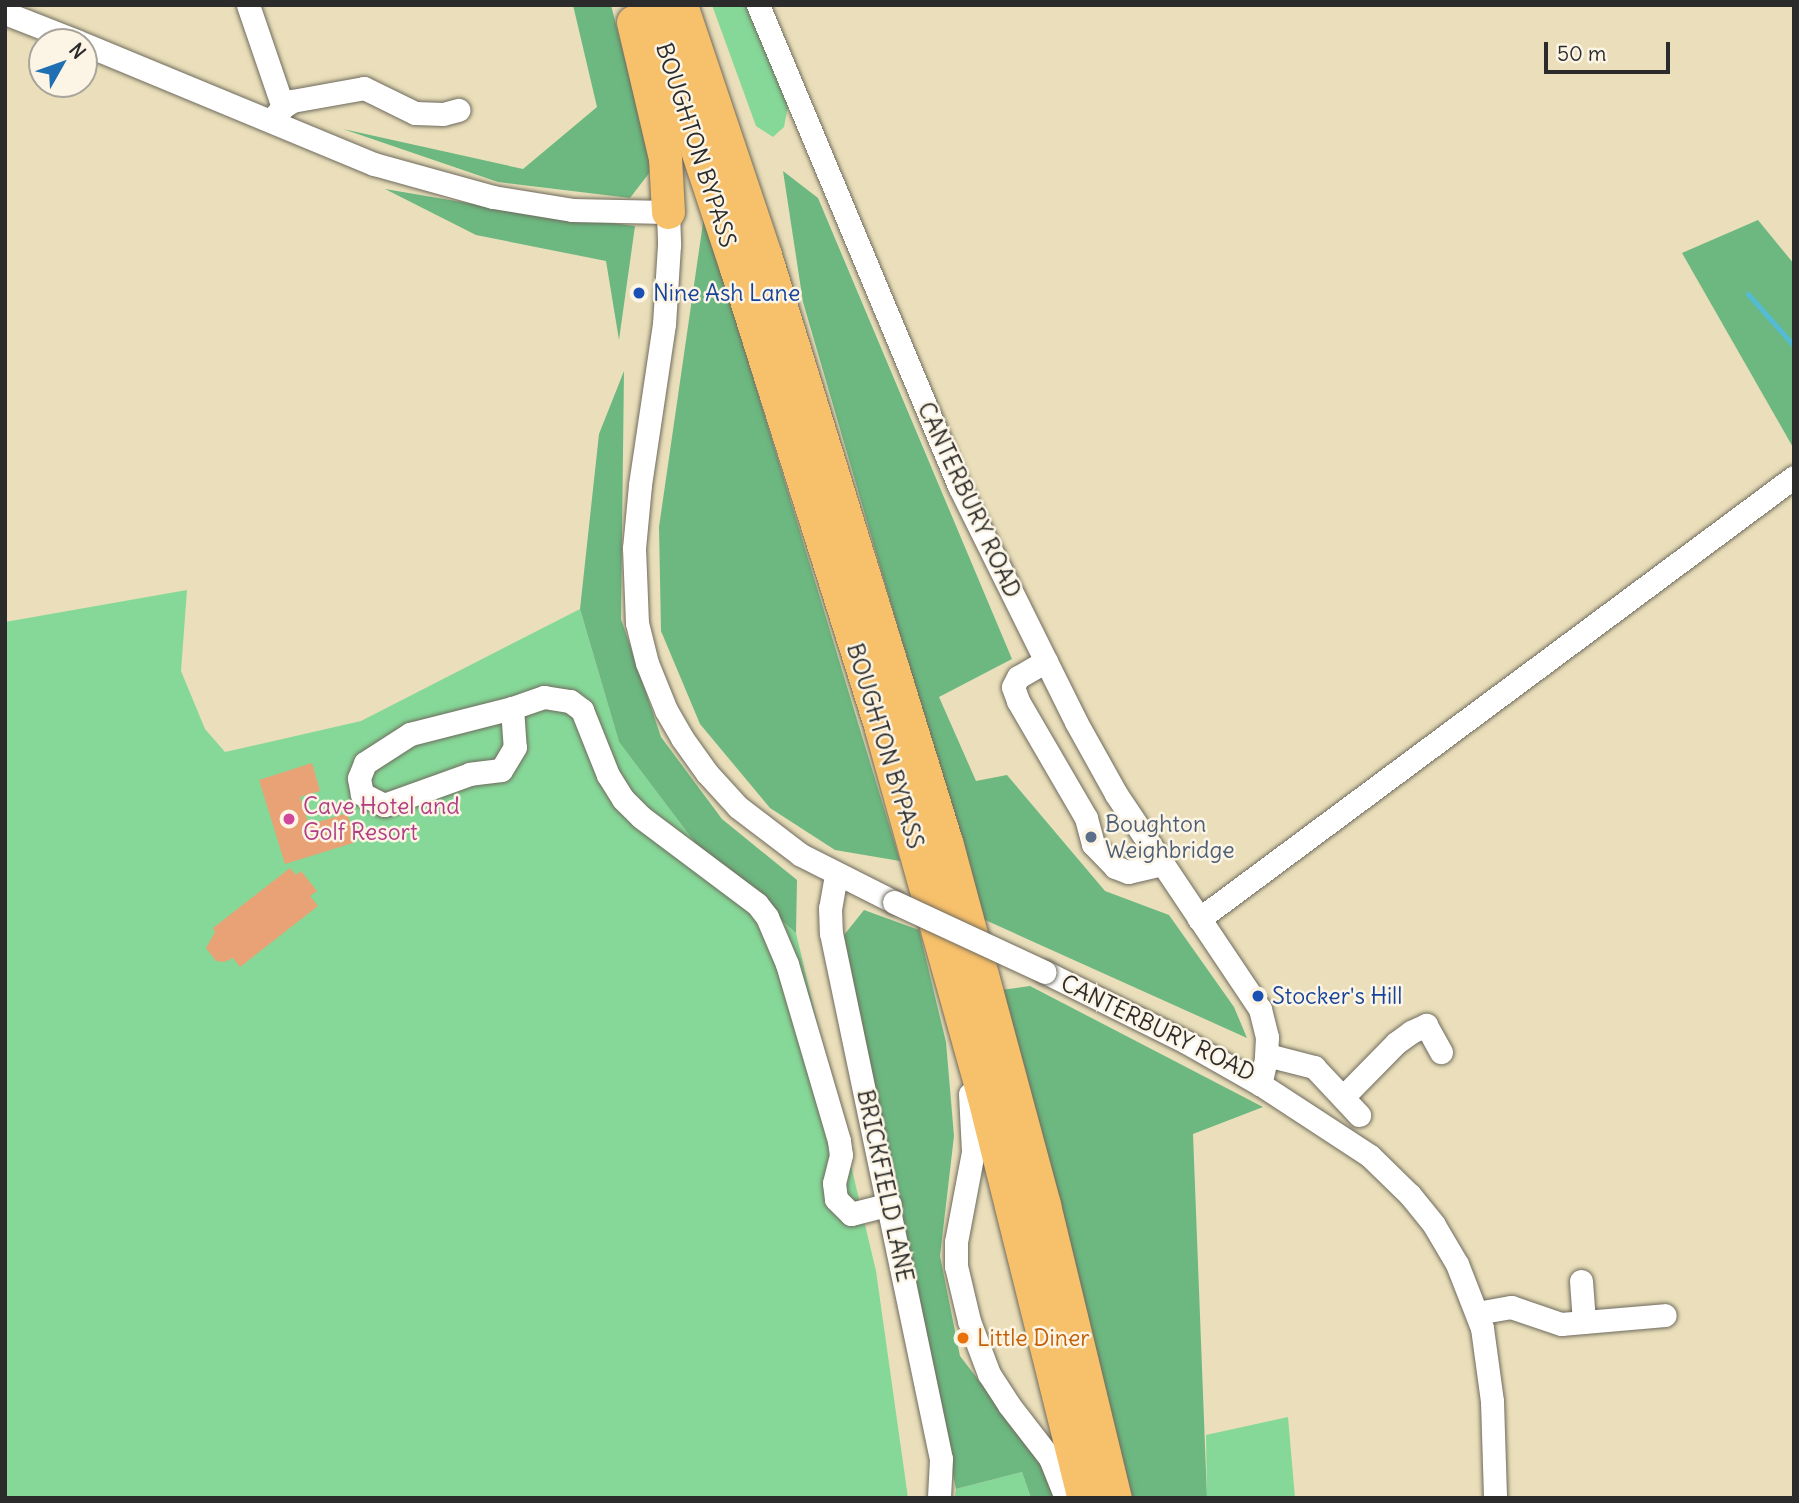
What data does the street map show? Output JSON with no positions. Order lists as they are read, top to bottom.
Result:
{
  "streets": {
    "highway": ["BOUGHTON BYPASS"],
    "street": ["CANTERBURY ROAD", "BRICKFIELD LANE"]
  },
  "crossings": [
    ["CANTERBURY ROAD", "BRICKFIELD LANE"]
  ],
  "places": [
    "Nine Ash Lane",
    "Cave Hotel and Golf Resort",
    "Boughton Weighbridge",
    "Stocker's Hill",
    "Little Diner"
  ],
  "scale_bar": "50 m",
  "north": "top right"
}
